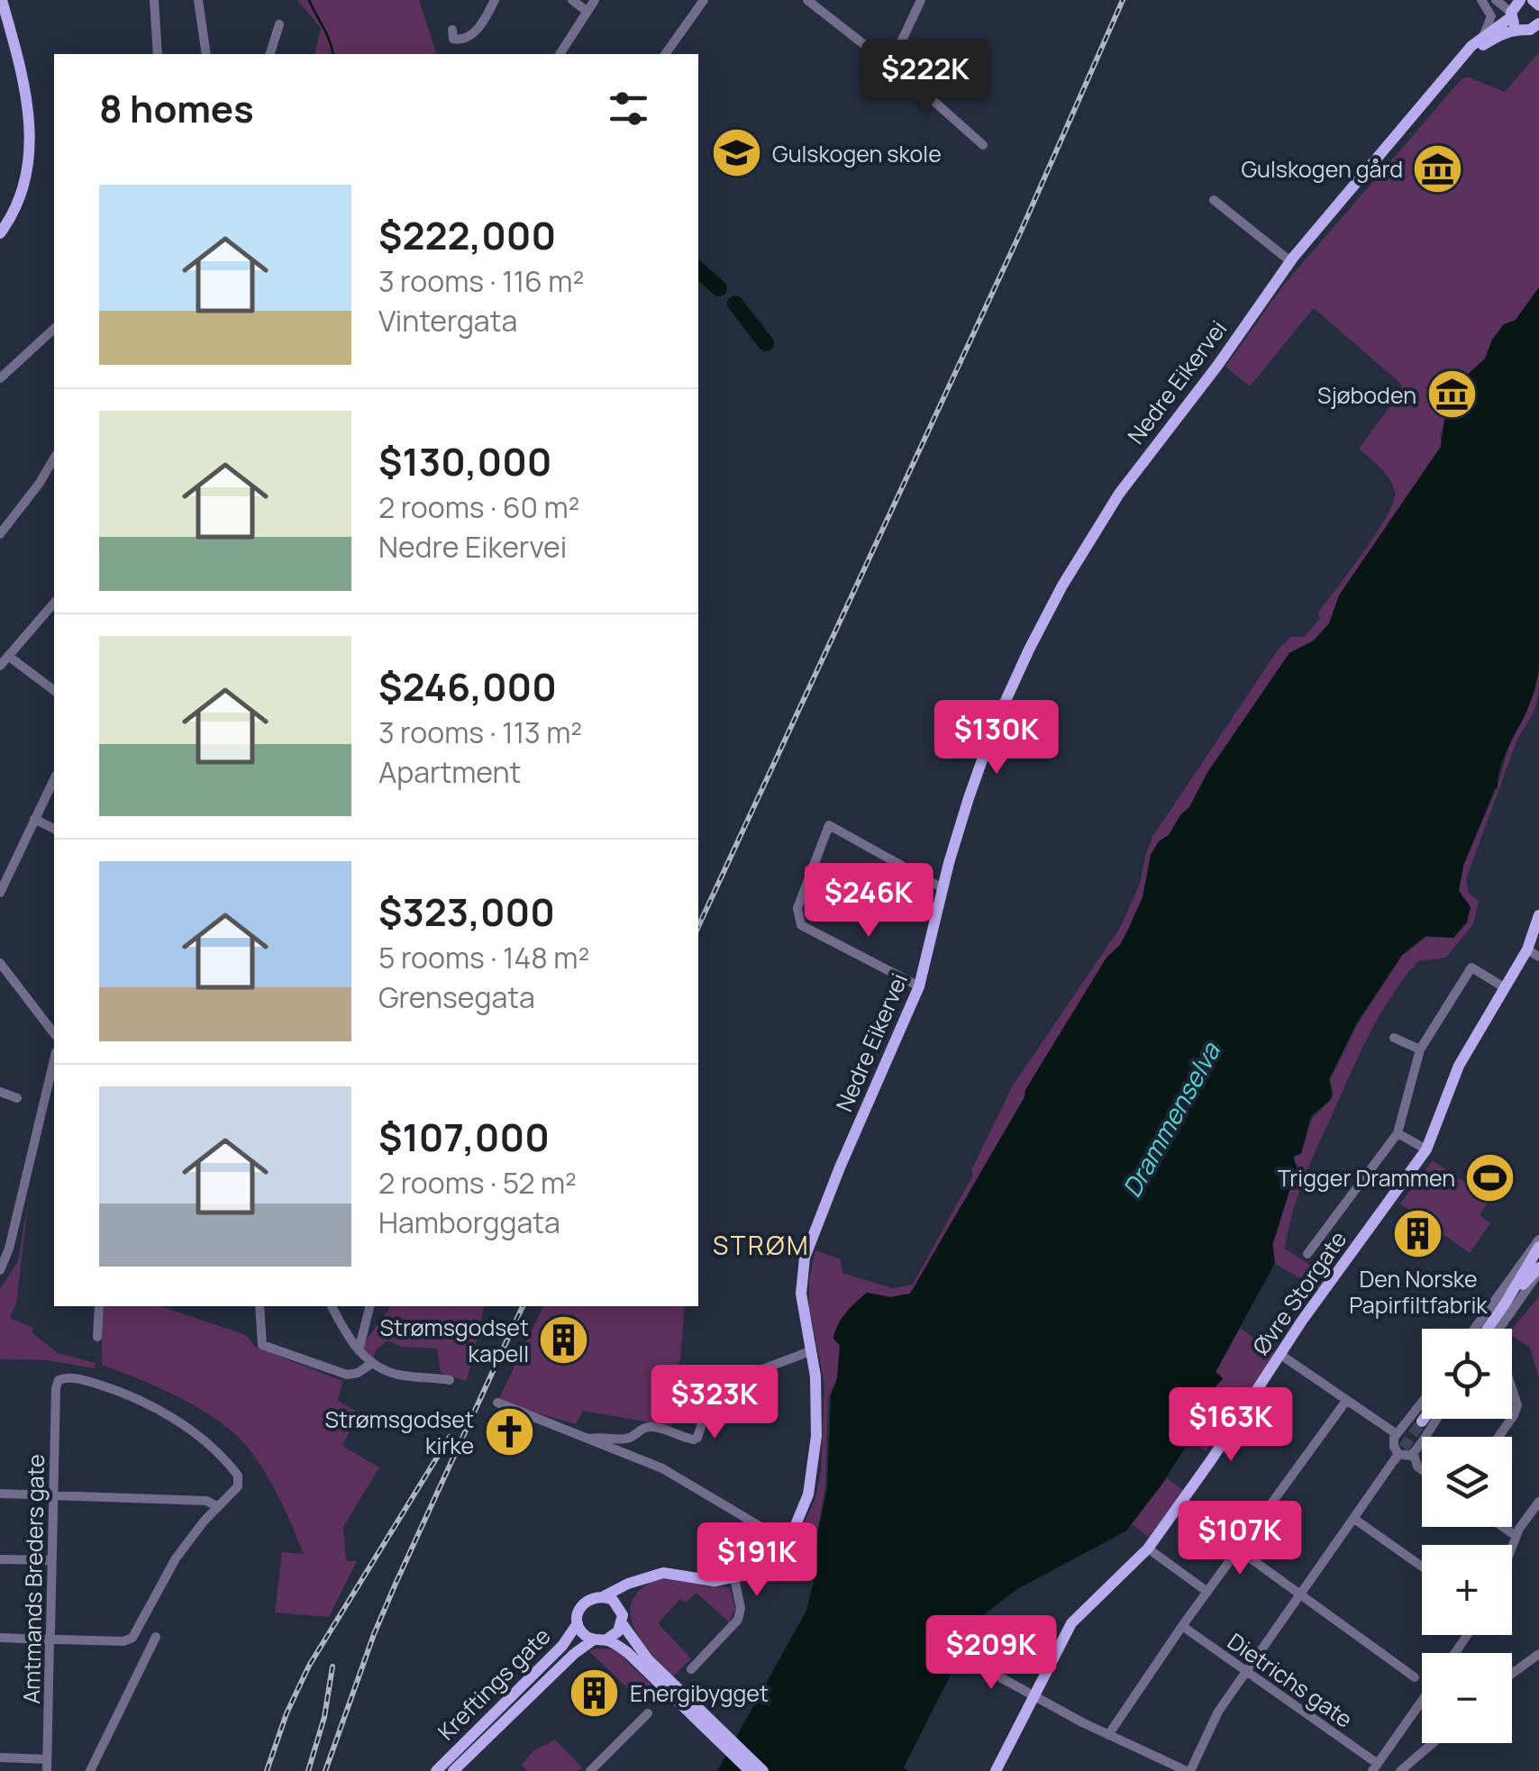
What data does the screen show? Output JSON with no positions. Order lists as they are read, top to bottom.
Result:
{
  "streets": {
    "main road": ["Nedre Eikervei", "Øvre Storgate", "Kreftings gate"],
    "street": ["Amtmands Breders gate", "Dietrichs gate"]
  },
  "districts": ["STRØM"],
  "water": ["Drammenselva"],
  "places": {
    "school or university": ["Gulskogen skole"],
    "museum": ["Gulskogen gård", "Sjøboden"],
    "sports": ["Trigger Drammen"],
    "building": ["Den Norske Papirfiltfabrik", "Strømsgodset kapell", "Energibygget"],
    "church": ["Strømsgodset kirke"]
  },
  "page": {
    "price": [
      "$222K",
      "$130K",
      "$246K",
      "$323K",
      "$163K",
      "$107K",
      "$191K",
      "$209K"
    ],
    "heading": "8 homes",
    "list": [
      {
        "name": "$222,000",
        "note": "3 rooms · 116 m² · Vintergata"
      },
      {
        "name": "$130,000",
        "note": "2 rooms · 60 m² · Nedre Eikervei"
      },
      {
        "name": "$246,000",
        "note": "3 rooms · 113 m² · Apartment"
      },
      {
        "name": "$323,000",
        "note": "5 rooms · 148 m² · Grensegata"
      },
      {
        "name": "$107,000",
        "note": "2 rooms · 52 m² · Hamborggata"
      }
    ],
    "map_buttons": ["+", "−"]
  }
}
